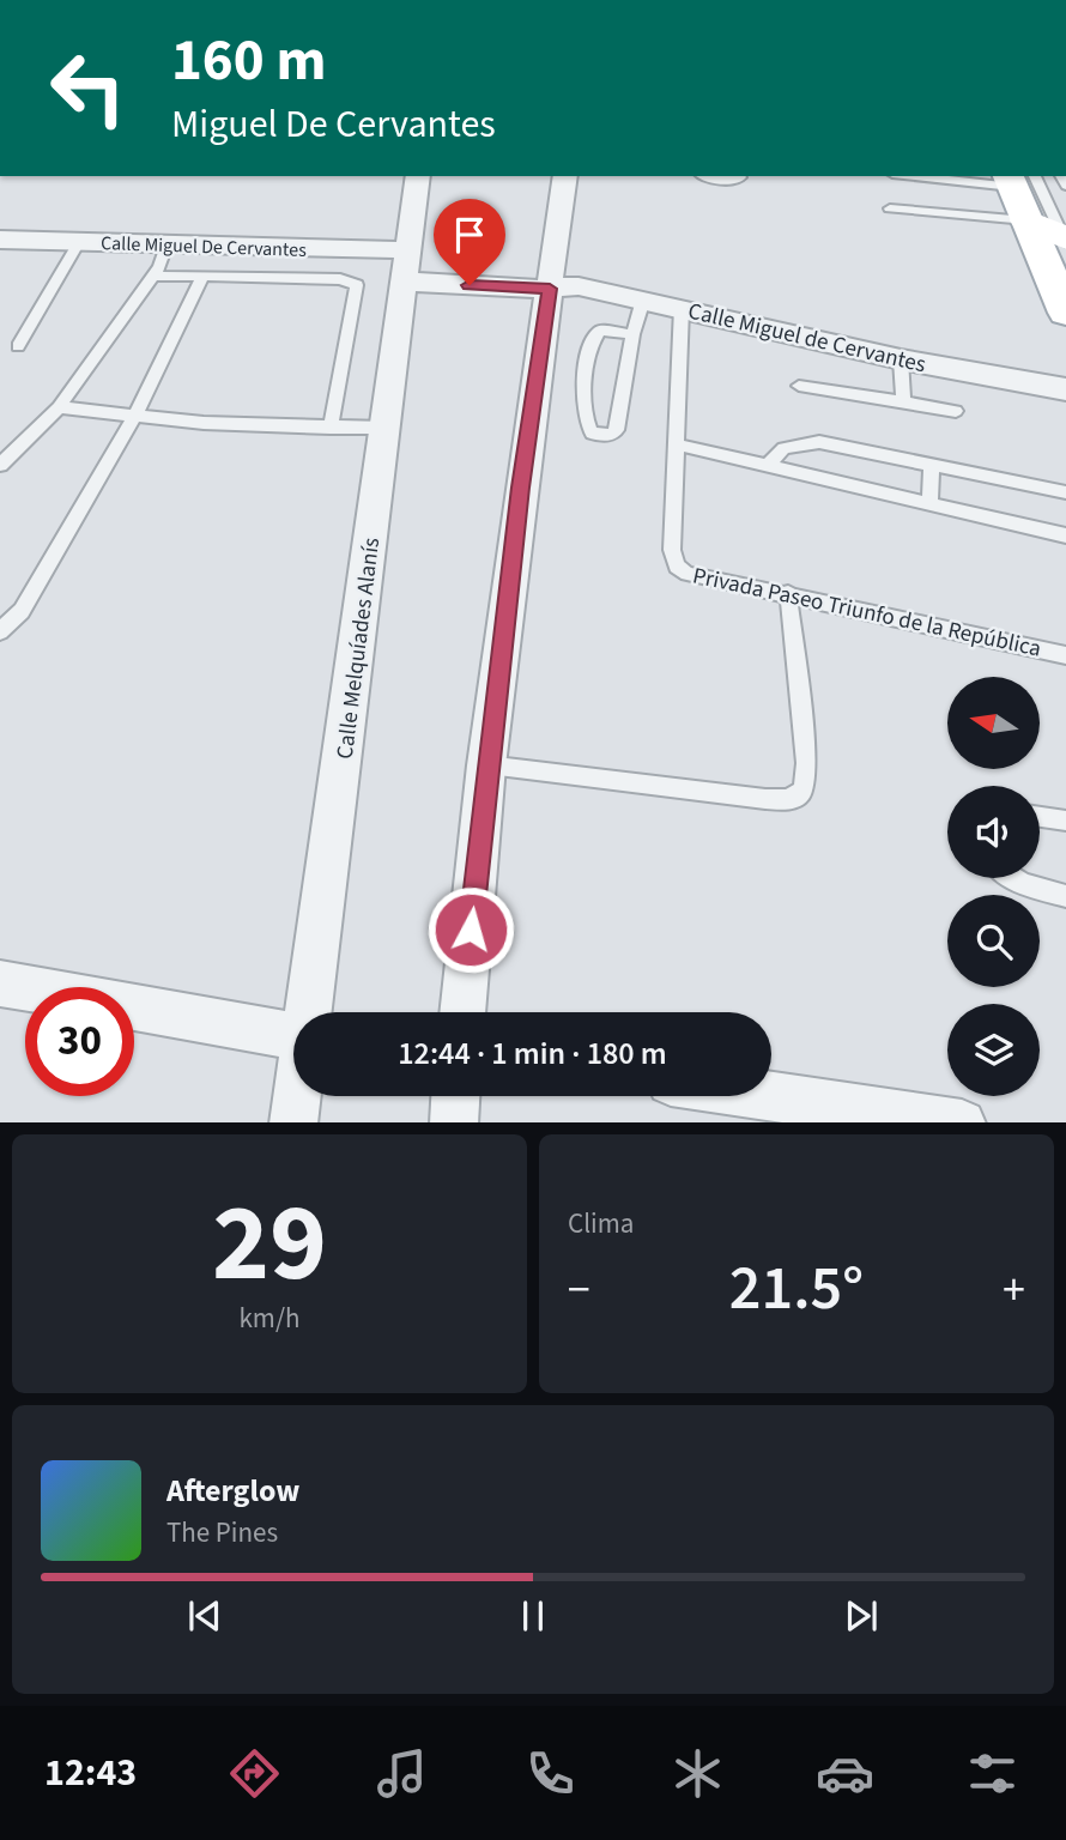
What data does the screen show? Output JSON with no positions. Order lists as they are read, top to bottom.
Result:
{
  "streets": {
    "street": ["Calle Miguel De Cervantes", "Calle Miguel de Cervantes", "Calle Melquíades Alanís"],
    "lane": ["Privada Paseo Triunfo de la República"]
  },
  "crossings": [
    ["Calle Miguel De Cervantes", "Calle Miguel de Cervantes"],
    ["Calle Miguel De Cervantes", "Calle Melquíades Alanís"],
    ["Calle Miguel de Cervantes", "Privada Paseo Triunfo de la República"]
  ],
  "north": "left",
  "page": {
    "turn": ["160 m", "Miguel De Cervantes"],
    "limit": "30",
    "trip": "12:44 · 1 min · 180 m",
    "tile": [
      ["29", "km/h"],
      "Clima"
    ],
    "heat": ["−", "21.5°", "+"],
    "song": ["Afterglow", "The Pines"],
    "tabs": "12:43"
  }
}
